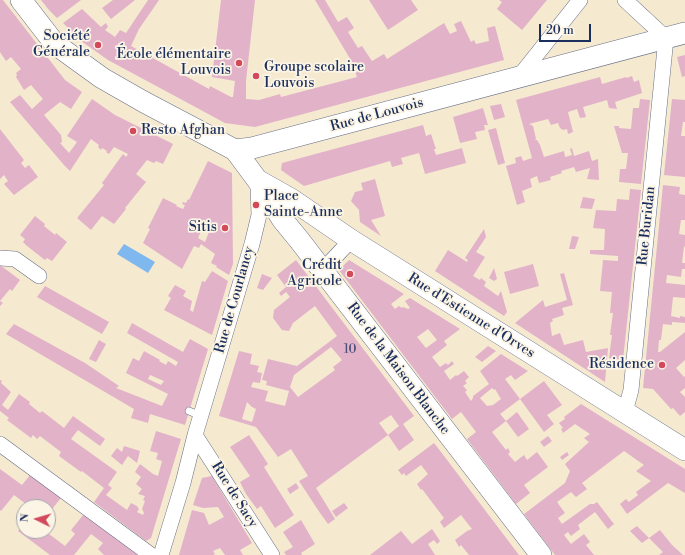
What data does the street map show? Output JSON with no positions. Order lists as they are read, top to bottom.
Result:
{
  "streets": {
    "street": [
      "Rue de Louvois",
      "Rue Buridan",
      "Rue de Courlancy",
      "Rue d'Estienne d'Orves",
      "Rue de la Maison Blanche",
      "Rue de Sacy"
    ]
  },
  "crossings": [
    ["Rue de Louvois", "Rue Buridan"],
    ["Rue de Louvois", "Rue de la Maison Blanche"],
    ["Rue Buridan", "Rue d'Estienne d'Orves"],
    ["Rue de Courlancy", "Rue d'Estienne d'Orves"],
    ["Rue de Courlancy", "Rue de la Maison Blanche"],
    ["Rue de Courlancy", "Rue de Sacy"],
    ["Rue d'Estienne d'Orves", "Rue de la Maison Blanche"]
  ],
  "places": [
    "Société Générale",
    "École élémentaire Louvois",
    "Groupe scolaire Louvois",
    "Resto Afghan",
    "Place Sainte-Anne",
    "Sitis",
    "Crédit Agricole",
    "Résidence"
  ],
  "house_numbers": ["10"],
  "scale_bar": "20 m",
  "north": "left"
}
